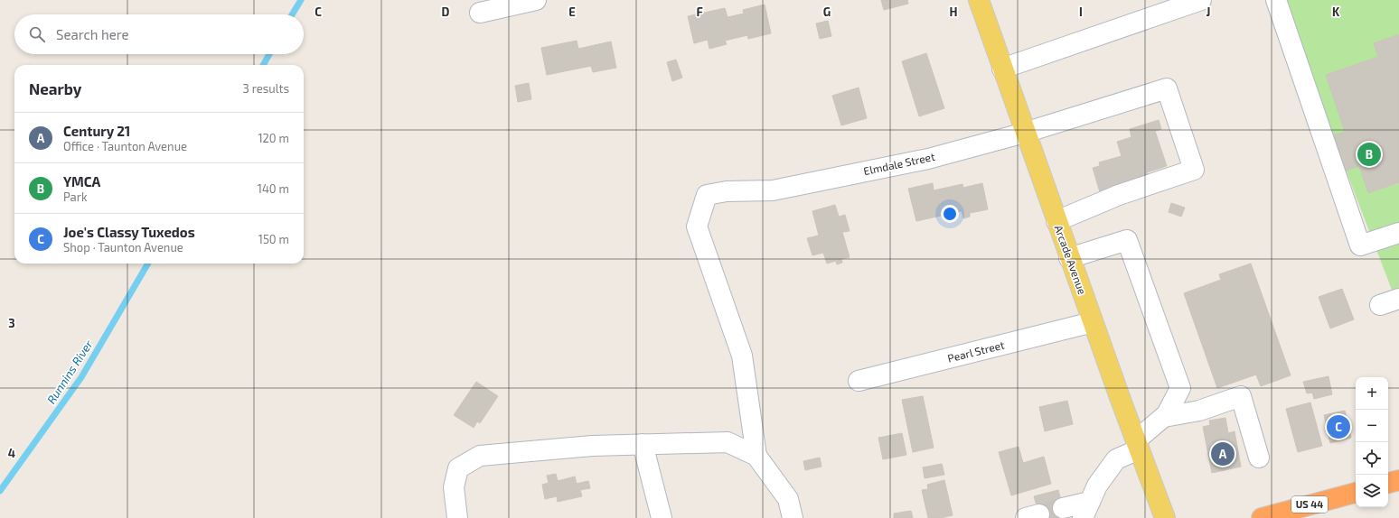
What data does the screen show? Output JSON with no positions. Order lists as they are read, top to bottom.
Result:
{
  "streets": {
    "highway": ["US 44"],
    "main road": ["Arcade Avenue"],
    "street": ["Elmdale Street", "Pearl Street"]
  },
  "crossings": [
    ["Elmdale Street", "Arcade Avenue"],
    ["Arcade Avenue", "Pearl Street"]
  ],
  "water": ["Runnins River"],
  "page": {
    "search": "Search here",
    "heading": ["Nearby", "3 results"],
    "list": [
      {
        "mark": "A",
        "name": "Century 21",
        "note": "Office · Taunton Avenue",
        "value": "120 m"
      },
      {
        "mark": "B",
        "name": "YMCA",
        "note": "Park",
        "value": "140 m"
      },
      {
        "mark": "C",
        "name": "Joe's Classy Tuxedos",
        "note": "Shop · Taunton Avenue",
        "value": "150 m"
      }
    ],
    "pins": ["B", "C", "A"],
    "map_buttons": ["+", "−"]
  },
  "grid": {
    "columns": [
      "C",
      "D",
      "E",
      "F",
      "G",
      "H",
      "I",
      "J",
      "K"
    ],
    "rows": ["3", "4"]
  }
}
